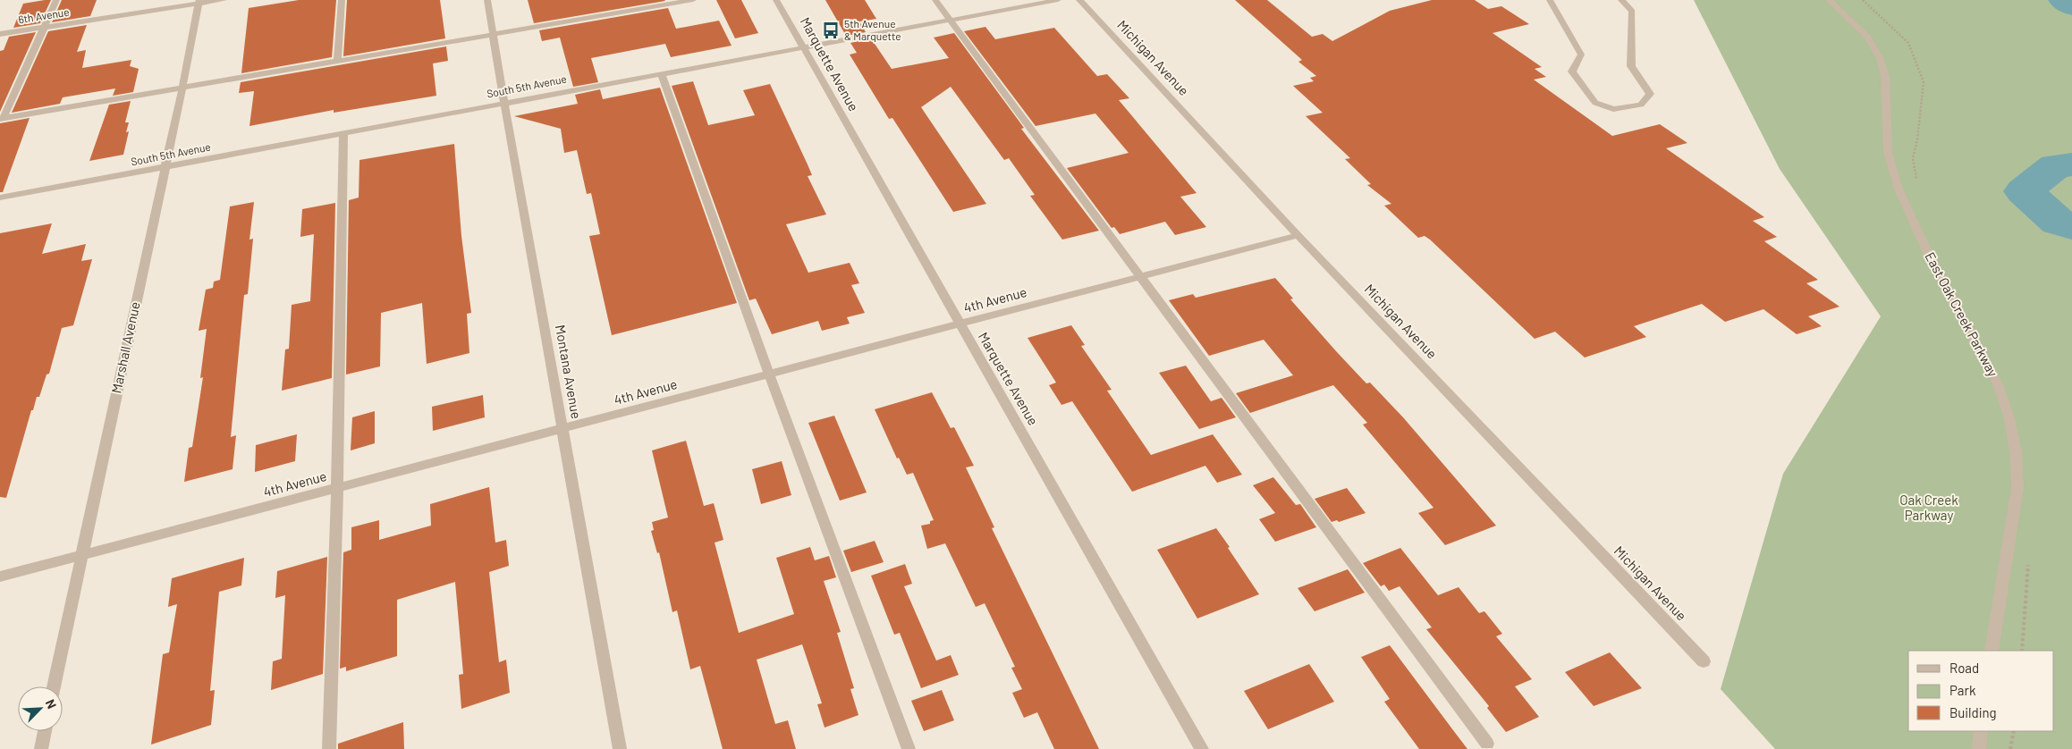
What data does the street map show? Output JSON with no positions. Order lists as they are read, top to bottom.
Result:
{
  "streets": {
    "street": [
      "6th Avenue",
      "Michigan Avenue",
      "Marquette Avenue",
      "South 5th Avenue",
      "4th Avenue",
      "East Oak Creek Parkway",
      "Marshall Avenue",
      "Montana Avenue"
    ]
  },
  "crossings": [
    ["6th Avenue", "Marshall Avenue"],
    ["Michigan Avenue", "4th Avenue"],
    ["Marquette Avenue", "South 5th Avenue"],
    ["Marquette Avenue", "4th Avenue"],
    ["South 5th Avenue", "Marshall Avenue"],
    ["South 5th Avenue", "Montana Avenue"],
    ["4th Avenue", "Marshall Avenue"],
    ["4th Avenue", "Montana Avenue"]
  ],
  "parks": ["Oak Creek Parkway"],
  "places": {
    "bus stop": ["5th Avenue & Marquette"]
  },
  "legend": ["Road", "Park", "Building"],
  "north": "top right"
}
